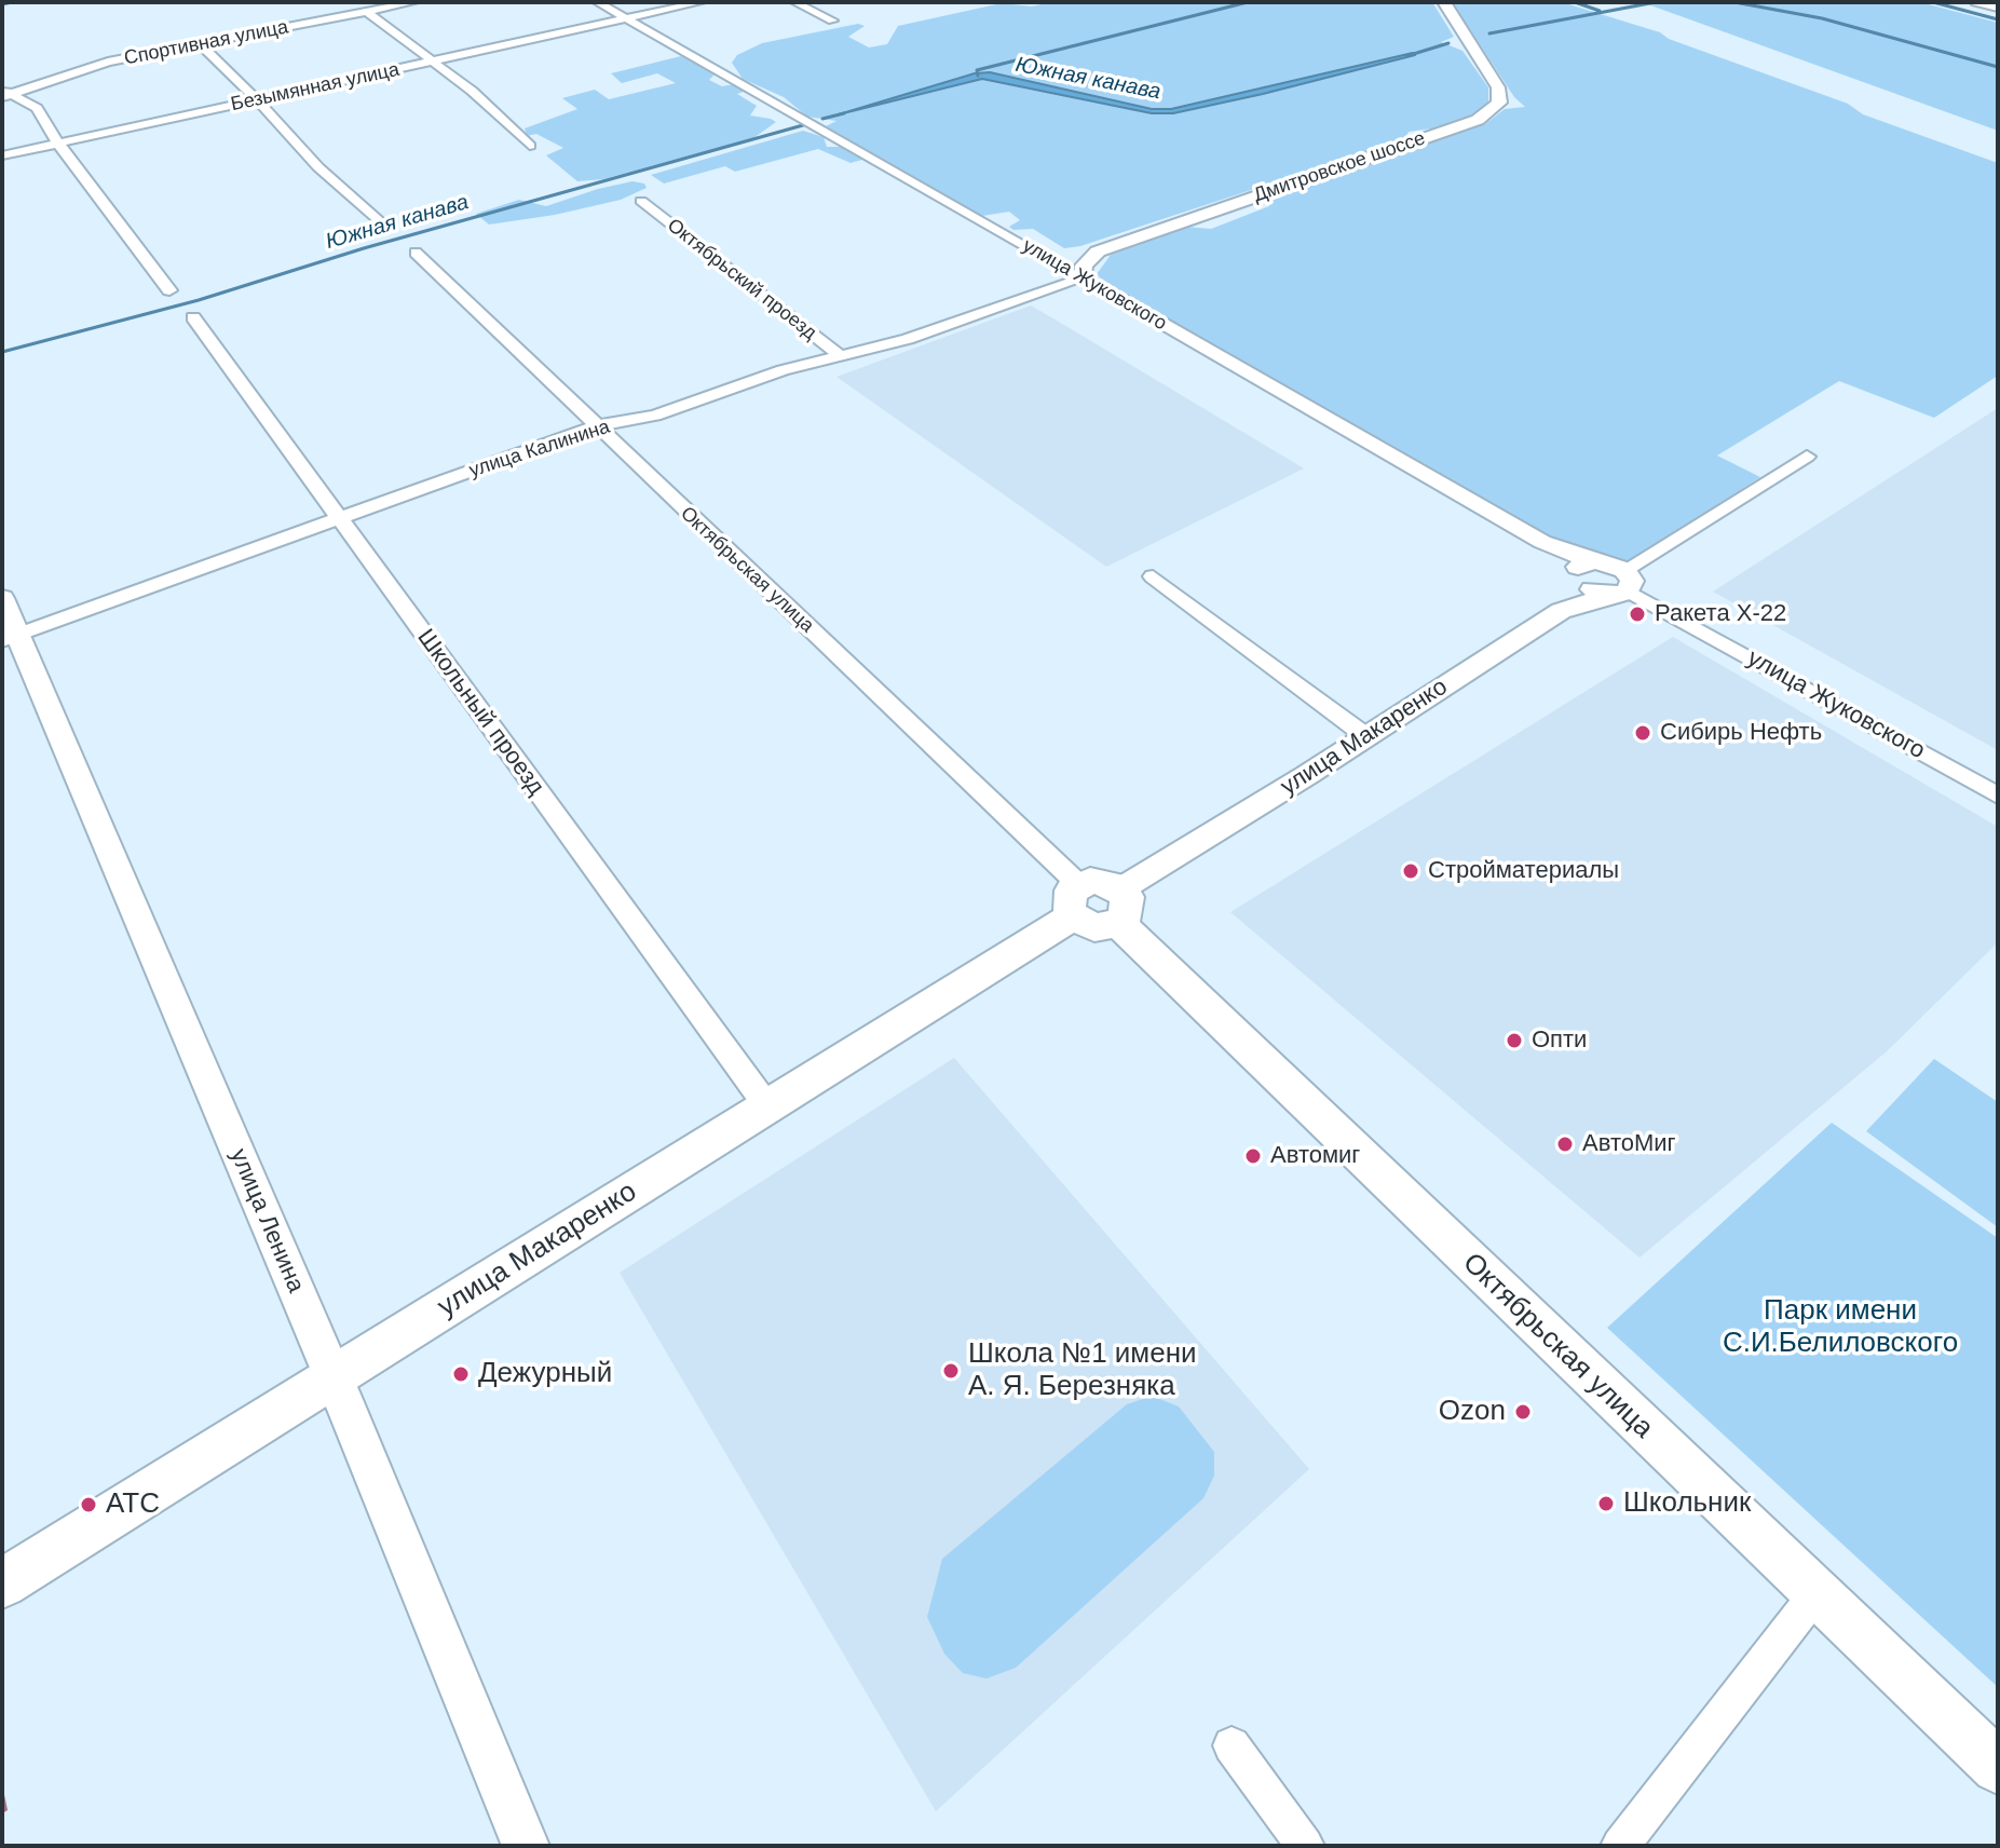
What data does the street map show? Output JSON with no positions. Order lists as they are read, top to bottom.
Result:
{
  "streets": {
    "main road": ["Октябрьская улица", "улица Макаренко"],
    "street": [
      "Спортивная улица",
      "Безымянная улица",
      "Дмитровское шоссе",
      "Октябрьский проезд",
      "улица Жуковского",
      "улица Калинина",
      "Школьный проезд",
      "улица Ленина"
    ]
  },
  "crossings": [
    ["Безымянная улица", "улица Жуковского"],
    ["Октябрьский проезд", "улица Калинина"],
    ["улица Жуковского", "улица Калинина"],
    ["улица Жуковского", "улица Макаренко"],
    ["улица Калинина", "Октябрьская улица"],
    ["улица Калинина", "Школьный проезд"],
    ["улица Калинина", "улица Ленина"],
    ["Октябрьская улица", "улица Макаренко"],
    ["Школьный проезд", "улица Макаренко"],
    ["улица Макаренко", "улица Ленина"]
  ],
  "water": ["Южная канава"],
  "parks": ["Парк имени С.И.Белиловского"],
  "places": [
    "Ракета Х-22",
    "Сибирь Нефть",
    "Стройматериалы",
    "Опти",
    "АвтоМиг",
    "Автомиг",
    "Школа №1 имени А. Я. Березняка",
    "Дежурный",
    "Ozon",
    "Школьник",
    "АТС"
  ]
}
